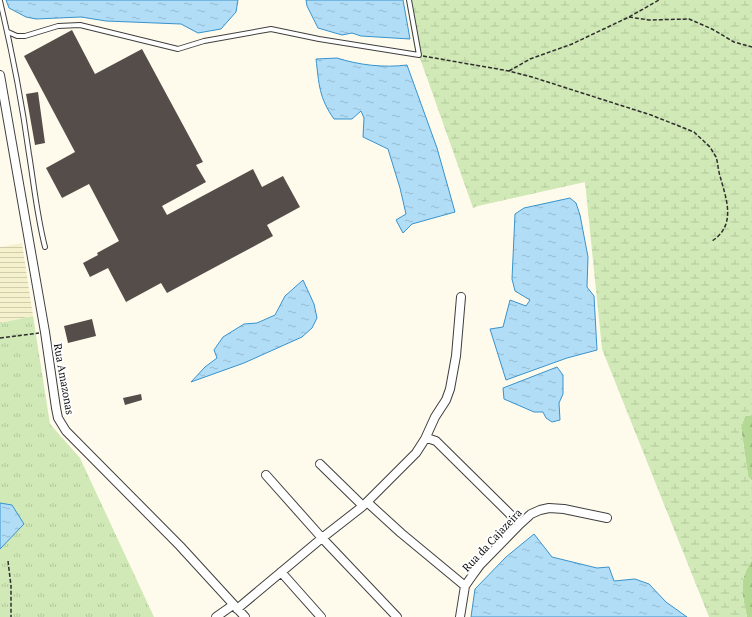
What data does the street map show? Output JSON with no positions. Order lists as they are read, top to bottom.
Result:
{
  "streets": {
    "street": ["Rua Amazonas", "Rua da Cajazeira"]
  }
}
